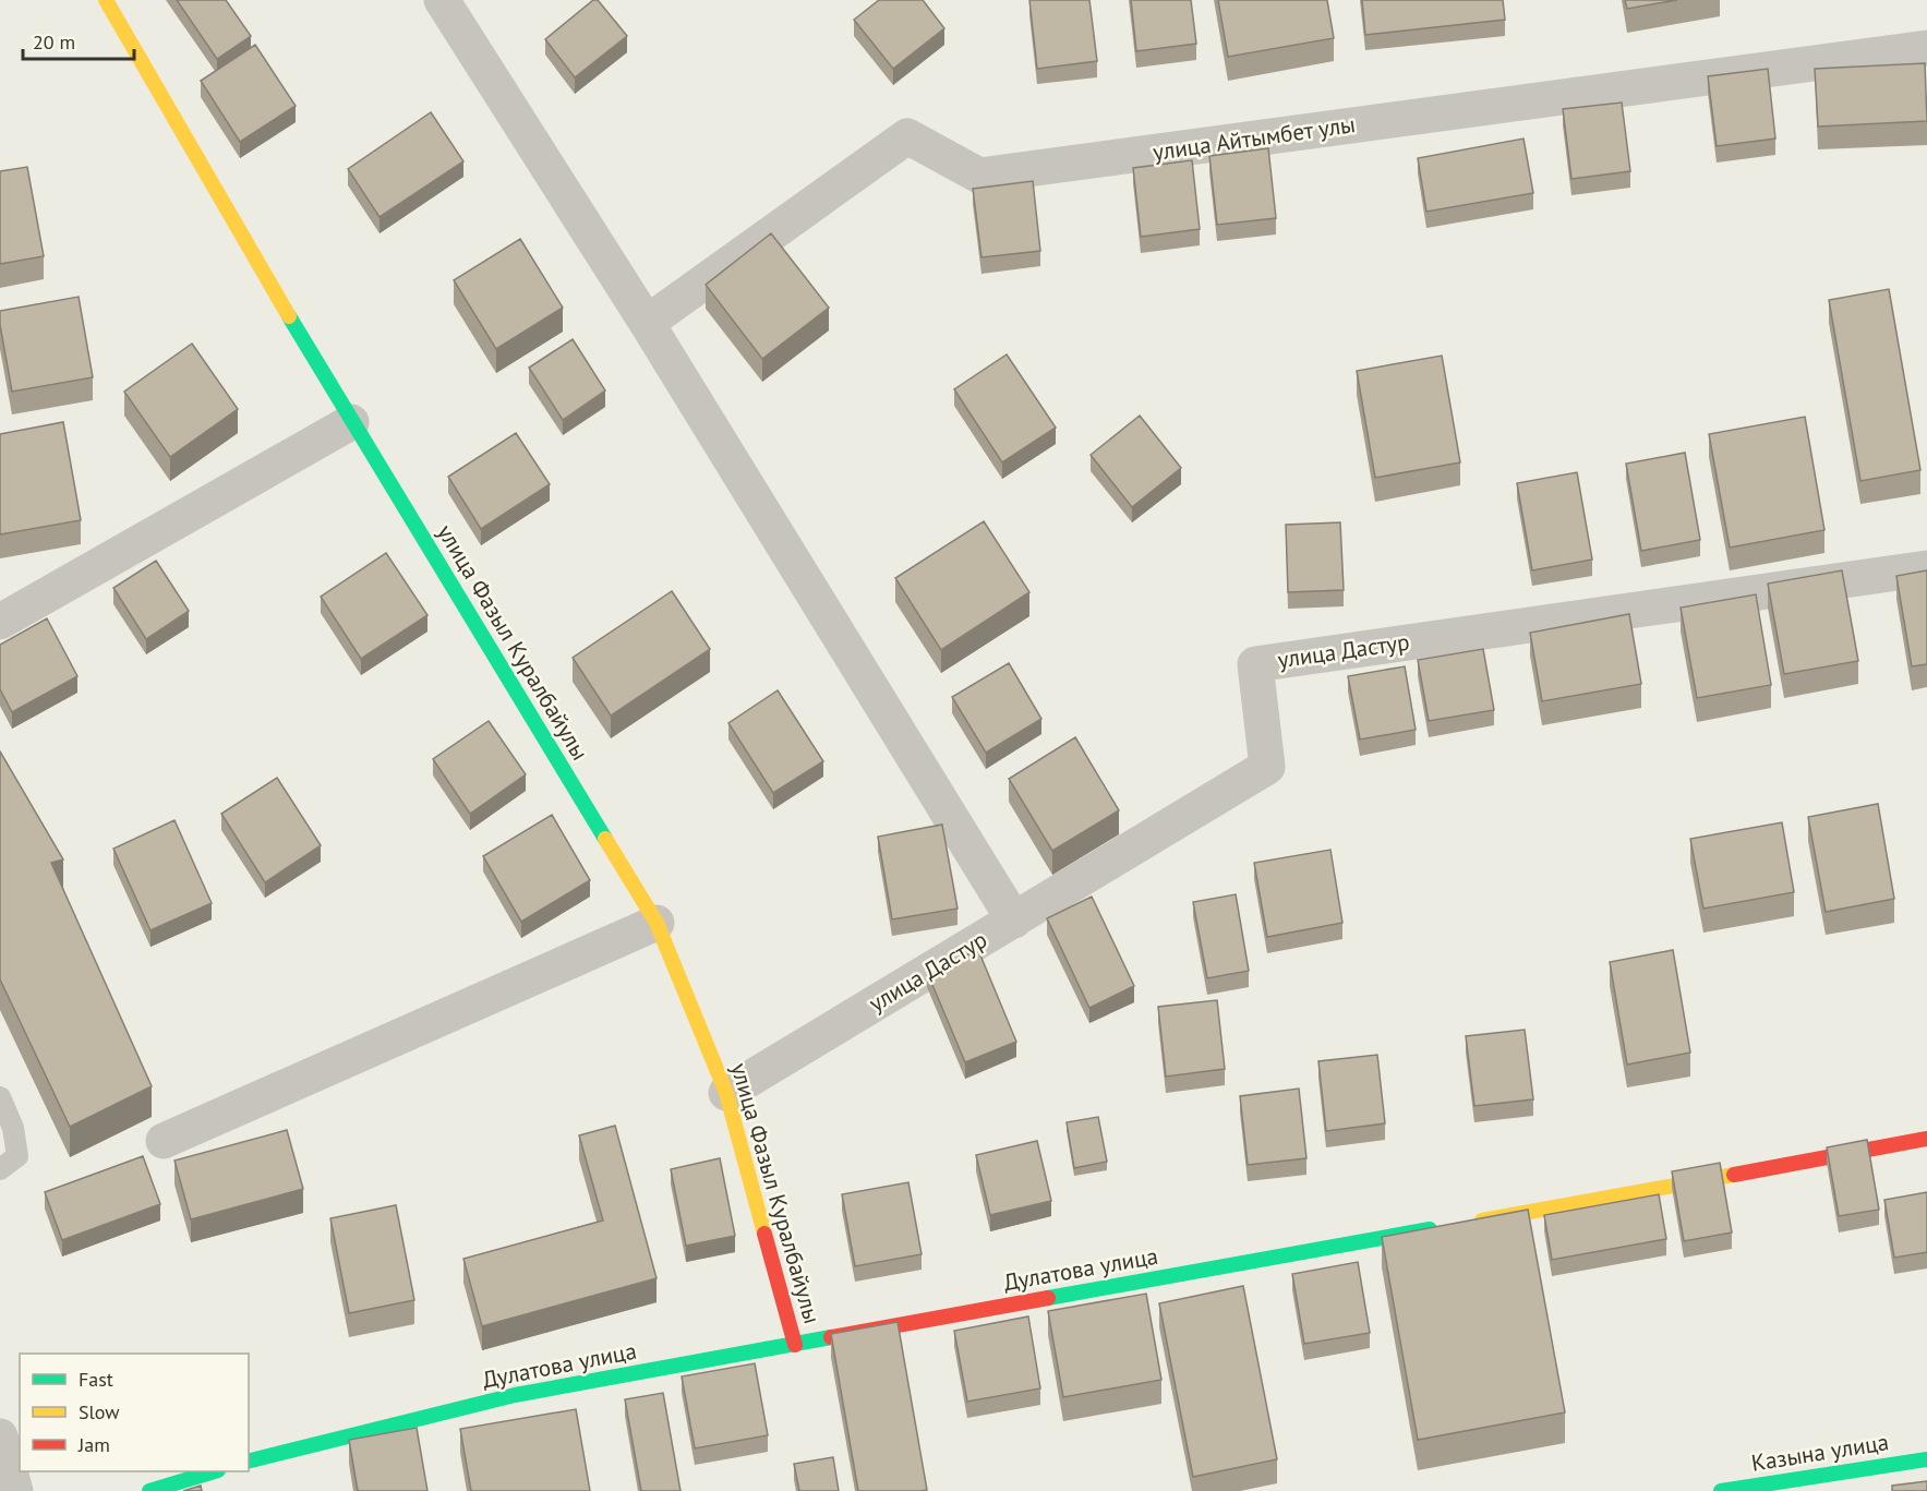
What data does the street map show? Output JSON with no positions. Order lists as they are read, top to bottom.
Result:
{
  "streets": {
    "street": [
      "улица Айтымбет улы",
      "улица Фазыл Куралбайулы",
      "улица Дастур",
      "Дулатова улица",
      "Казына улица"
    ]
  },
  "crossings": [
    ["улица Фазыл Куралбайулы", "улица Дастур"],
    ["улица Фазыл Куралбайулы", "Дулатова улица"]
  ],
  "legend": ["Fast", "Slow", "Jam"],
  "scale_bar": "20 m"
}
